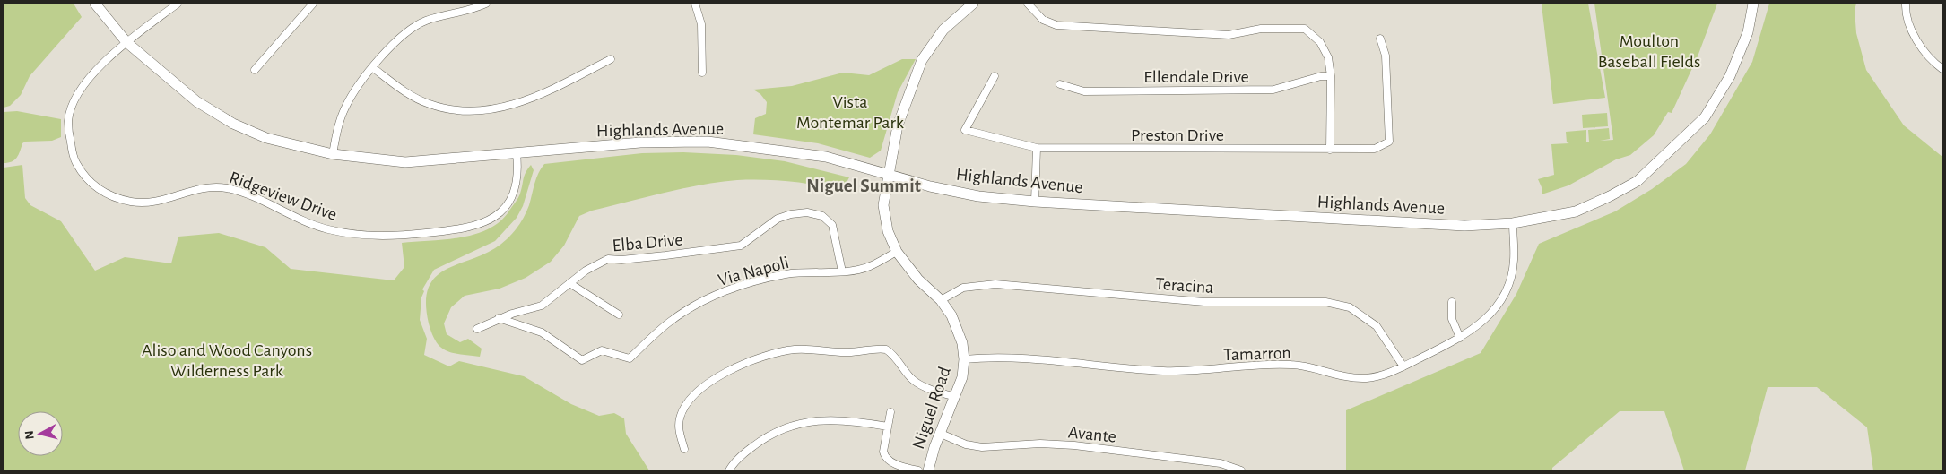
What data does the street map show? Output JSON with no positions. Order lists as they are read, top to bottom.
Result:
{
  "streets": {
    "main road": ["Highlands Avenue", "Niguel Road"],
    "street": [
      "Ellendale Drive",
      "Preston Drive",
      "Ridgeview Drive",
      "Elba Drive",
      "Via Napoli",
      "Teracina",
      "Tamarron",
      "Avante"
    ]
  },
  "crossings": [
    ["Highlands Avenue", "Ridgeview Drive"],
    ["Highlands Avenue", "Tamarron"],
    ["Highlands Avenue", "Niguel Road"],
    ["Elba Drive", "Via Napoli"],
    ["Via Napoli", "Niguel Road"],
    ["Teracina", "Tamarron"],
    ["Teracina", "Niguel Road"],
    ["Tamarron", "Niguel Road"],
    ["Niguel Road", "Avante"]
  ],
  "districts": ["Niguel Summit"],
  "parks": ["Moulton Baseball Fields", "Vista Montemar Park", "Aliso and Wood Canyons Wilderness Park"],
  "north": "left"
}
